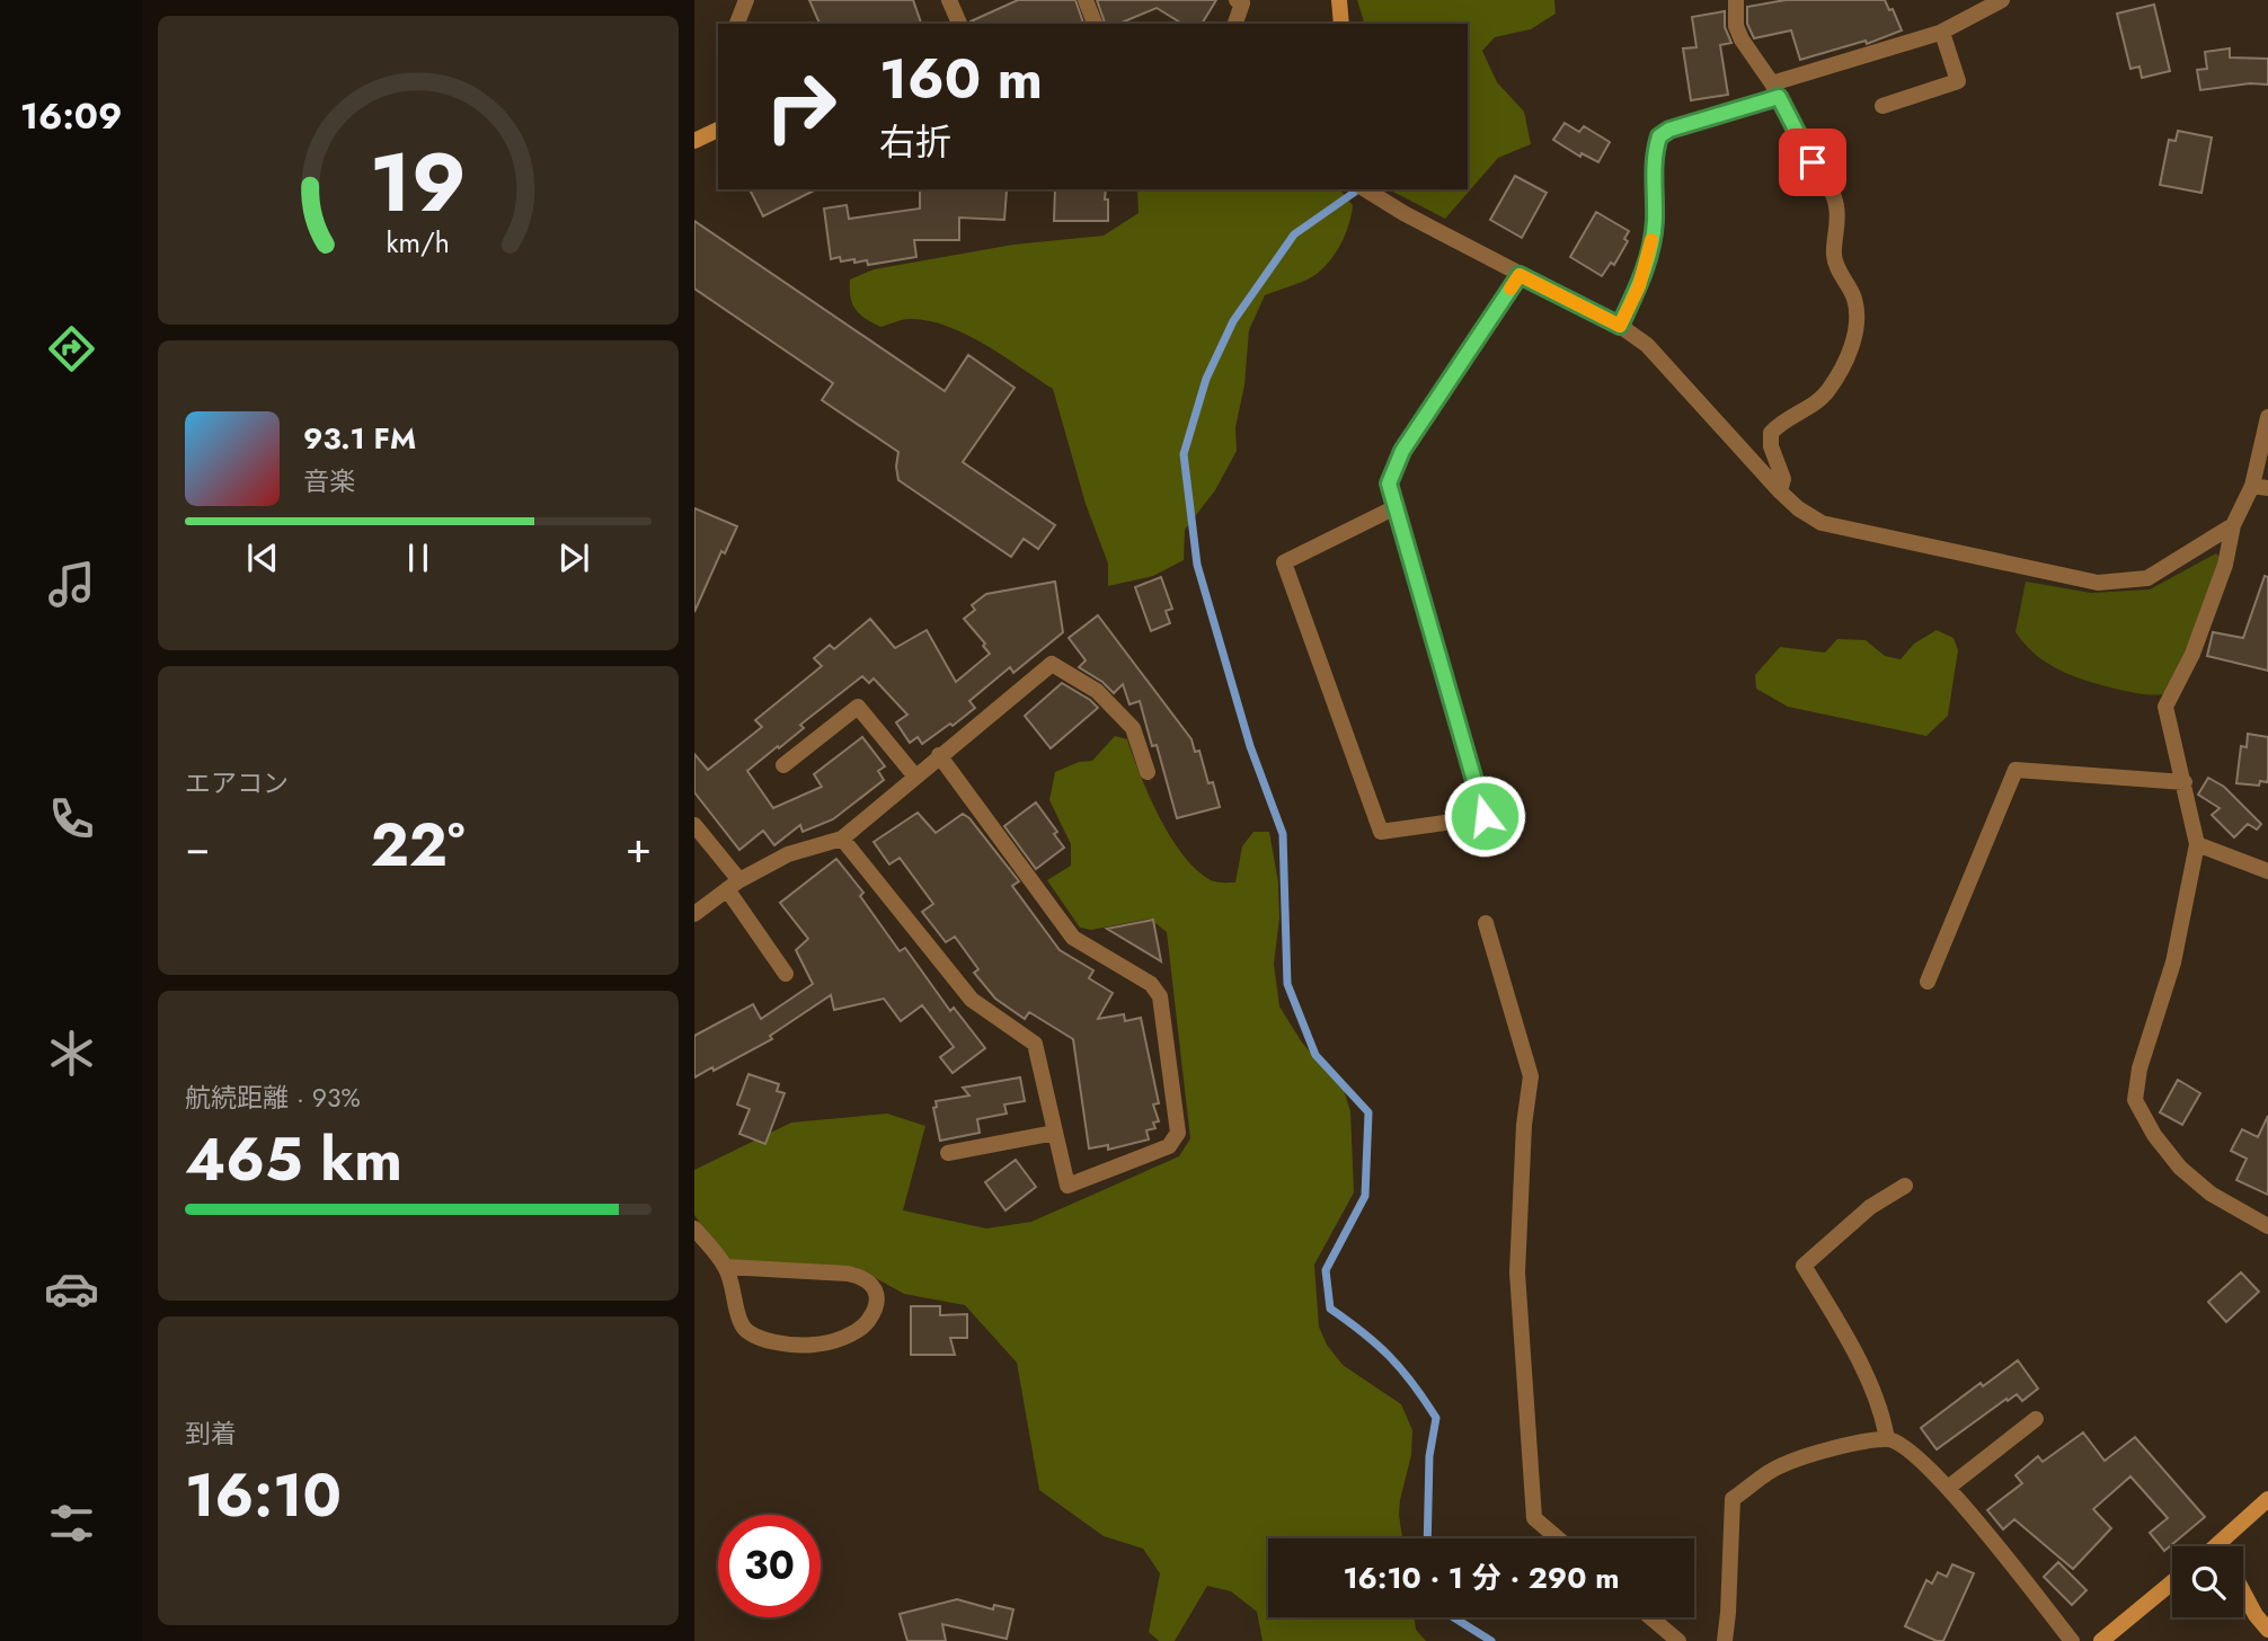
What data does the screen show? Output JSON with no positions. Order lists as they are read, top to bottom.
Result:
{
  "page": {
    "tabs": "16:09",
    "turn": ["160 m", "右折"],
    "song": ["93.1 FM", "音楽"],
    "tile": [
      "エアコン",
      ["航続距離 · 93%", "465 km"],
      ["到着", "16:10"]
    ],
    "heat": ["−", "22°", "+"],
    "limit": "30",
    "trip": "16:10 · 1 分 · 290 m",
    "gauge": ["19", "km/h"]
  }
}
